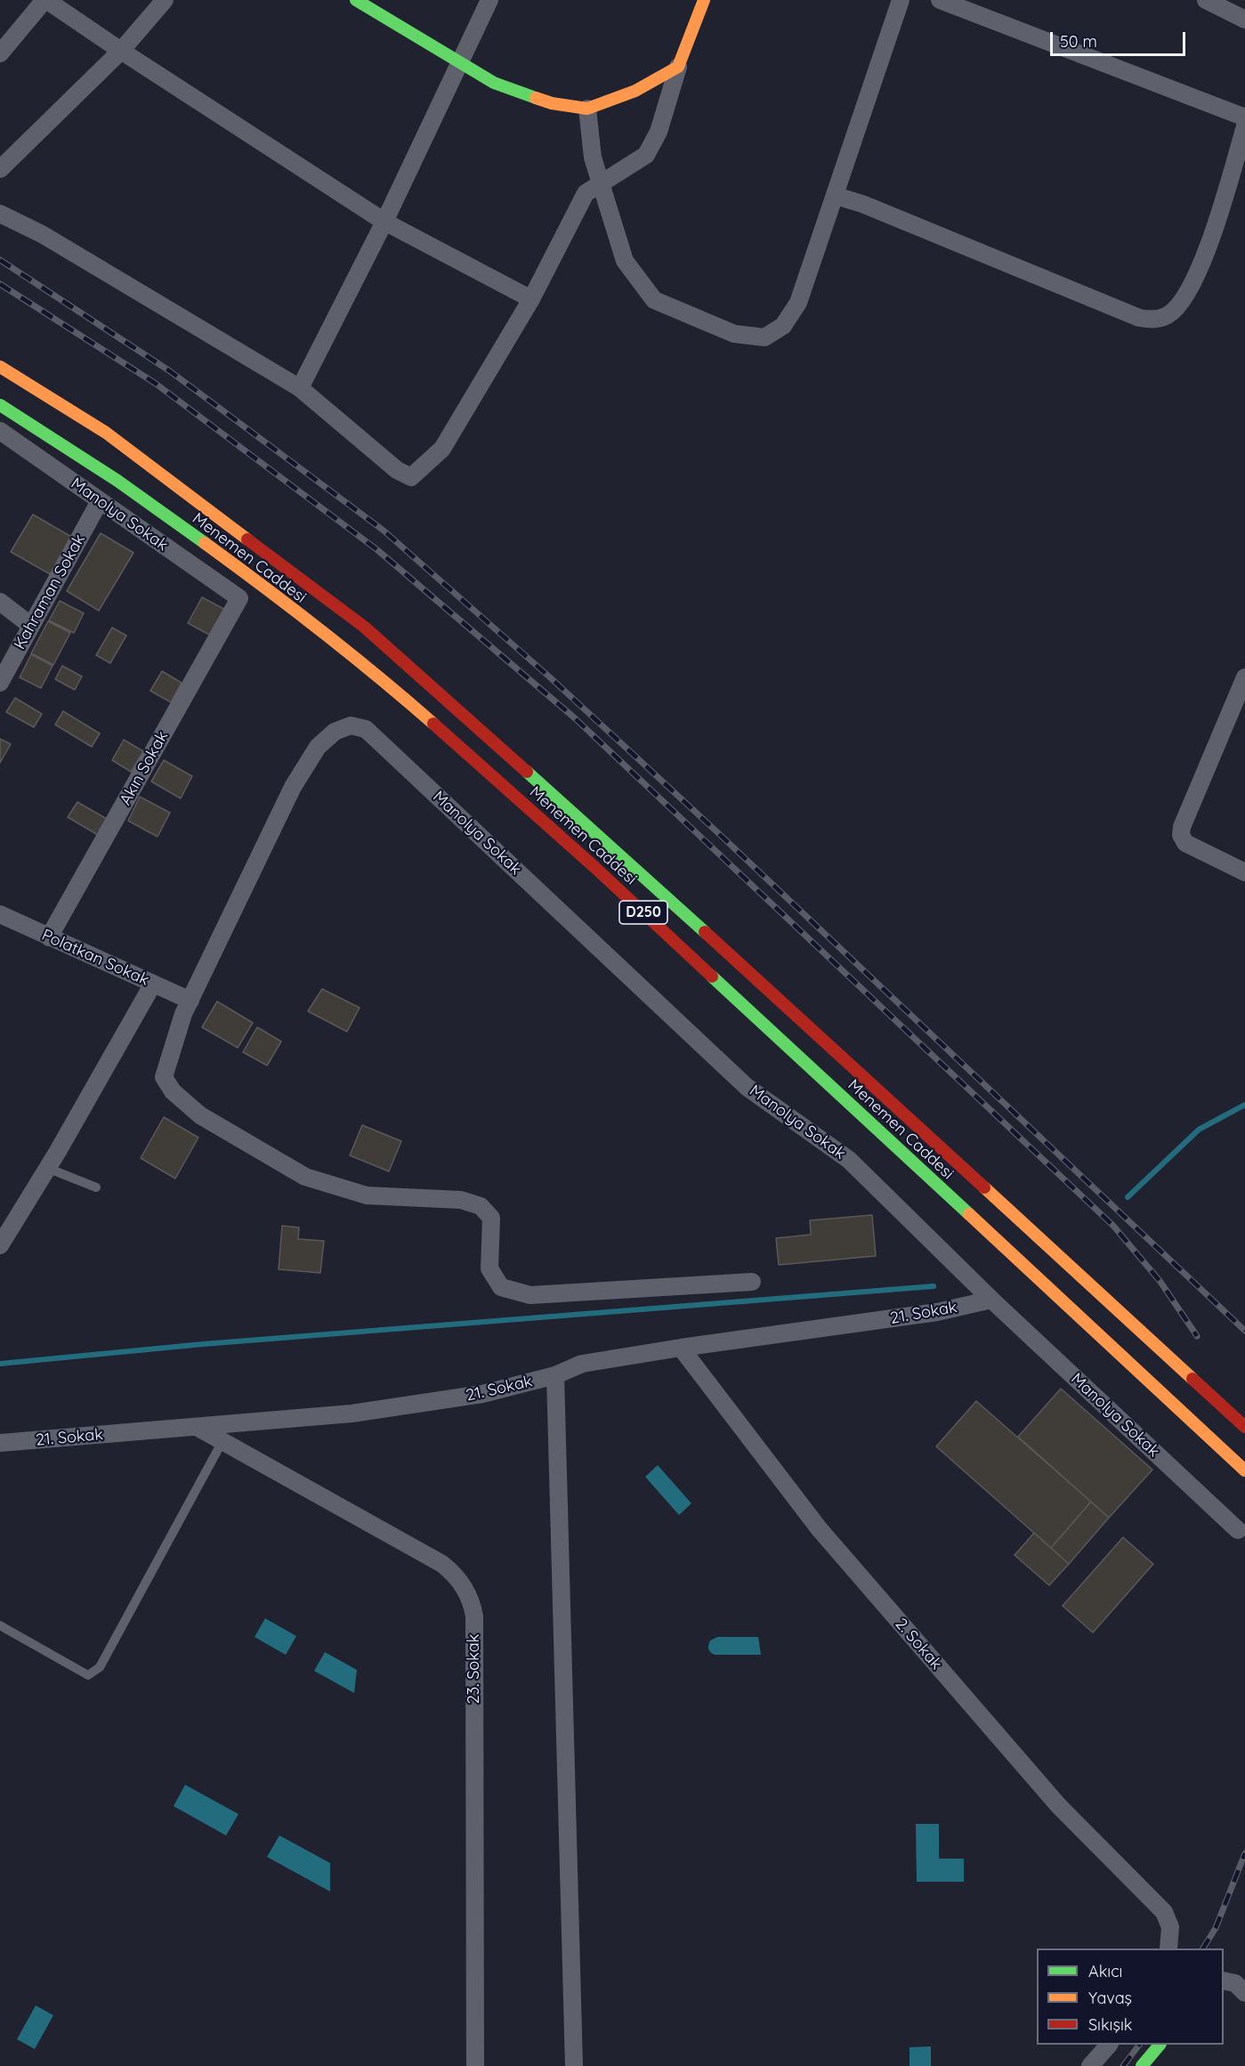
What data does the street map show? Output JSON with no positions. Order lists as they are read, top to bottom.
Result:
{
  "streets": {
    "main road": ["Menemen Caddesi", "D250"],
    "street": [
      "Manolya Sokak",
      "Kahraman Sokak",
      "Akın Sokak",
      "Polatkan Sokak",
      "21. Sokak",
      "2. Sokak",
      "23. Sokak"
    ]
  },
  "crossings": [
    ["Manolya Sokak", "Kahraman Sokak"],
    ["Manolya Sokak", "Akın Sokak"],
    ["Manolya Sokak", "Polatkan Sokak"],
    ["Manolya Sokak", "21. Sokak"],
    ["Akın Sokak", "Polatkan Sokak"],
    ["21. Sokak", "2. Sokak"],
    ["21. Sokak", "23. Sokak"]
  ],
  "legend": ["Akıcı", "Yavaş", "Sıkışık"],
  "scale_bar": "50 m"
}
